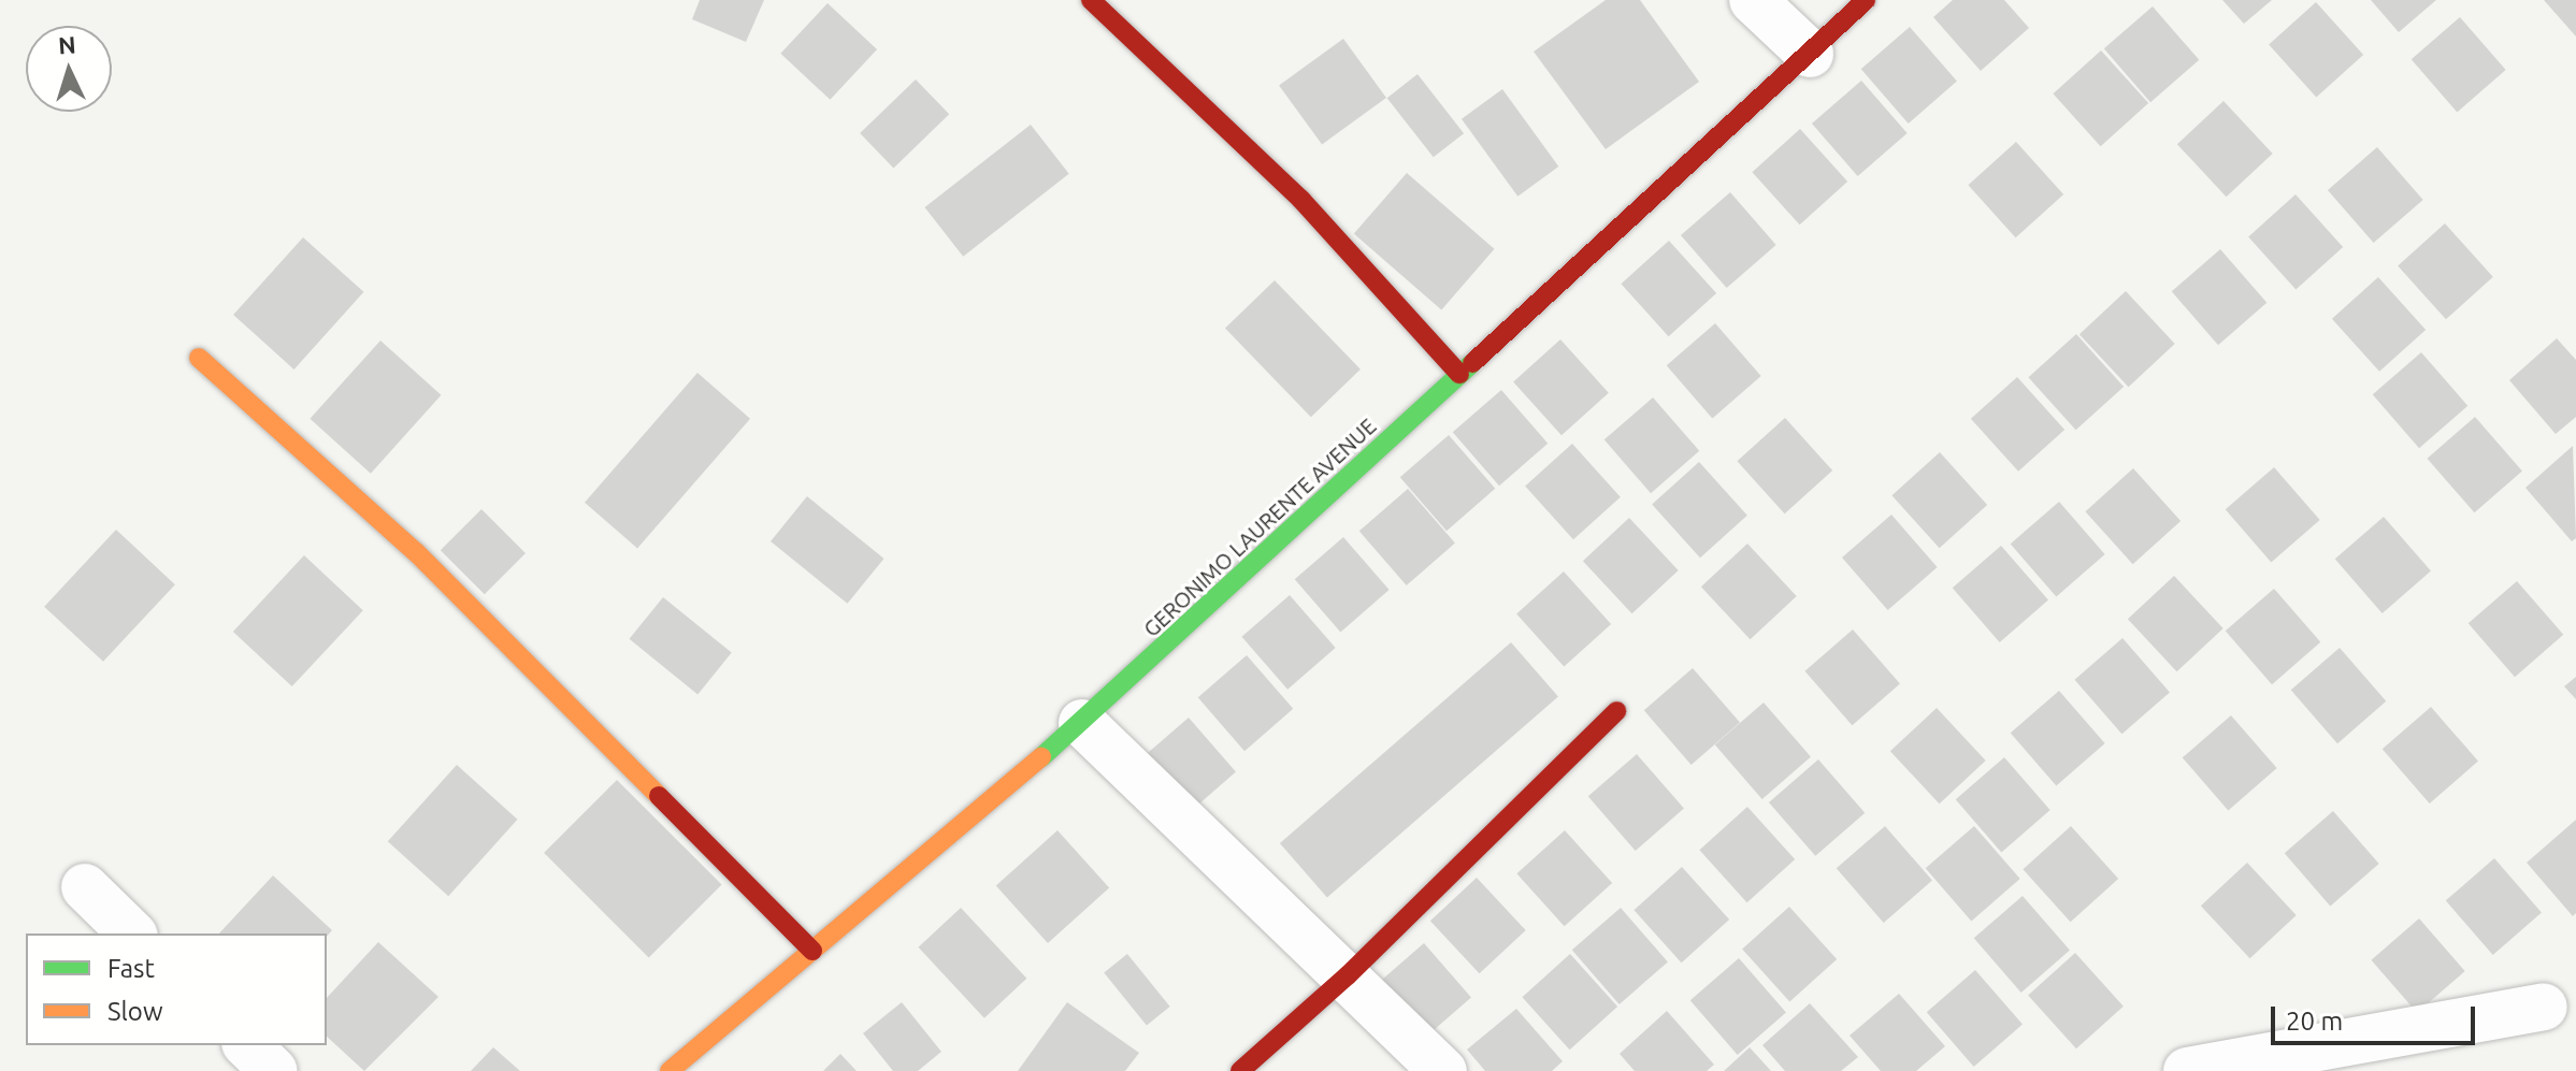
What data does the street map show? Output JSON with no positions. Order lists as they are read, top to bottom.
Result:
{
  "streets": {
    "street": ["GERONIMO LAURENTE AVENUE"]
  },
  "legend": ["Fast", "Slow"],
  "scale_bar": "20 m",
  "north": "top"
}
